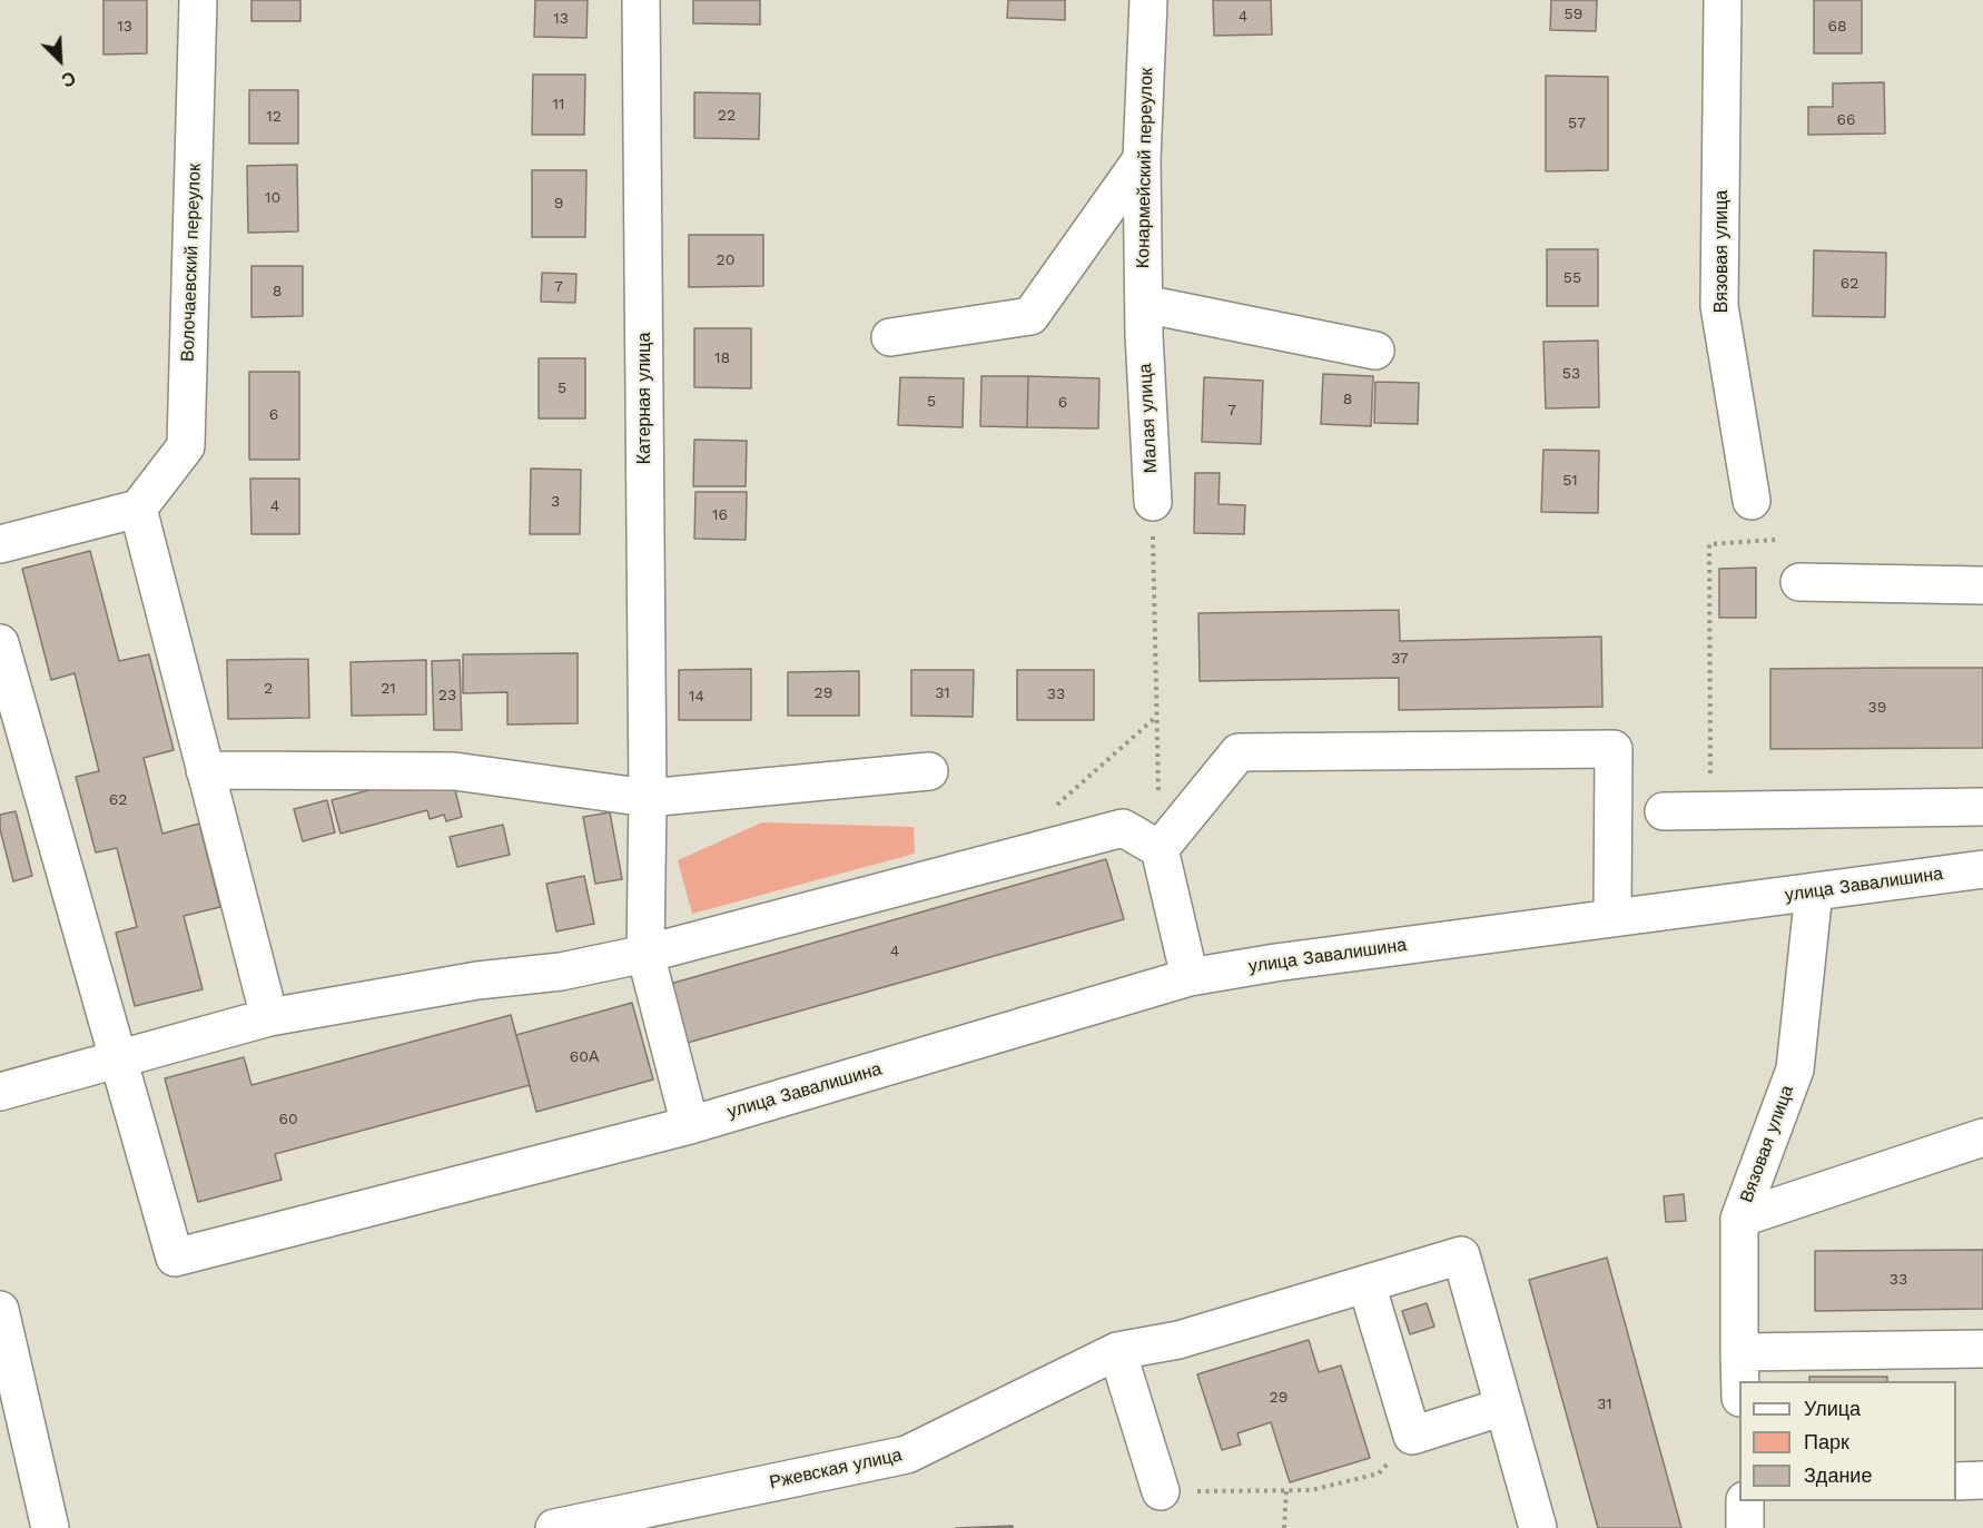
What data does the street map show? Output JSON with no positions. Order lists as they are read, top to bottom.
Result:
{
  "streets": {
    "street": [
      "Конармейский переулок",
      "Вязовая улица",
      "Волочаевский переулок",
      "Катерная улица",
      "Малая улица",
      "улица Завалишина",
      "Ржевская улица"
    ]
  },
  "crossings": [
    ["Конармейский переулок", "Малая улица"],
    ["Вязовая улица", "улица Завалишина"],
    ["Катерная улица", "улица Завалишина"]
  ],
  "house_numbers": [
    "59",
    "4",
    "13",
    "13",
    "68",
    "11",
    "22",
    "12",
    "66",
    "57",
    "10",
    "9",
    "20",
    "55",
    "62",
    "7",
    "8",
    "18",
    "53",
    "5",
    "8",
    "5",
    "6",
    "7",
    "6",
    "51",
    "3",
    "4",
    "16",
    "37",
    "2",
    "21",
    "29",
    "31",
    "33",
    "23",
    "14",
    "39",
    "62",
    "4",
    "60А",
    "60",
    "33",
    "29",
    "31"
  ],
  "legend": ["Улица", "Парк", "Здание"],
  "north": "bottom right"
}
